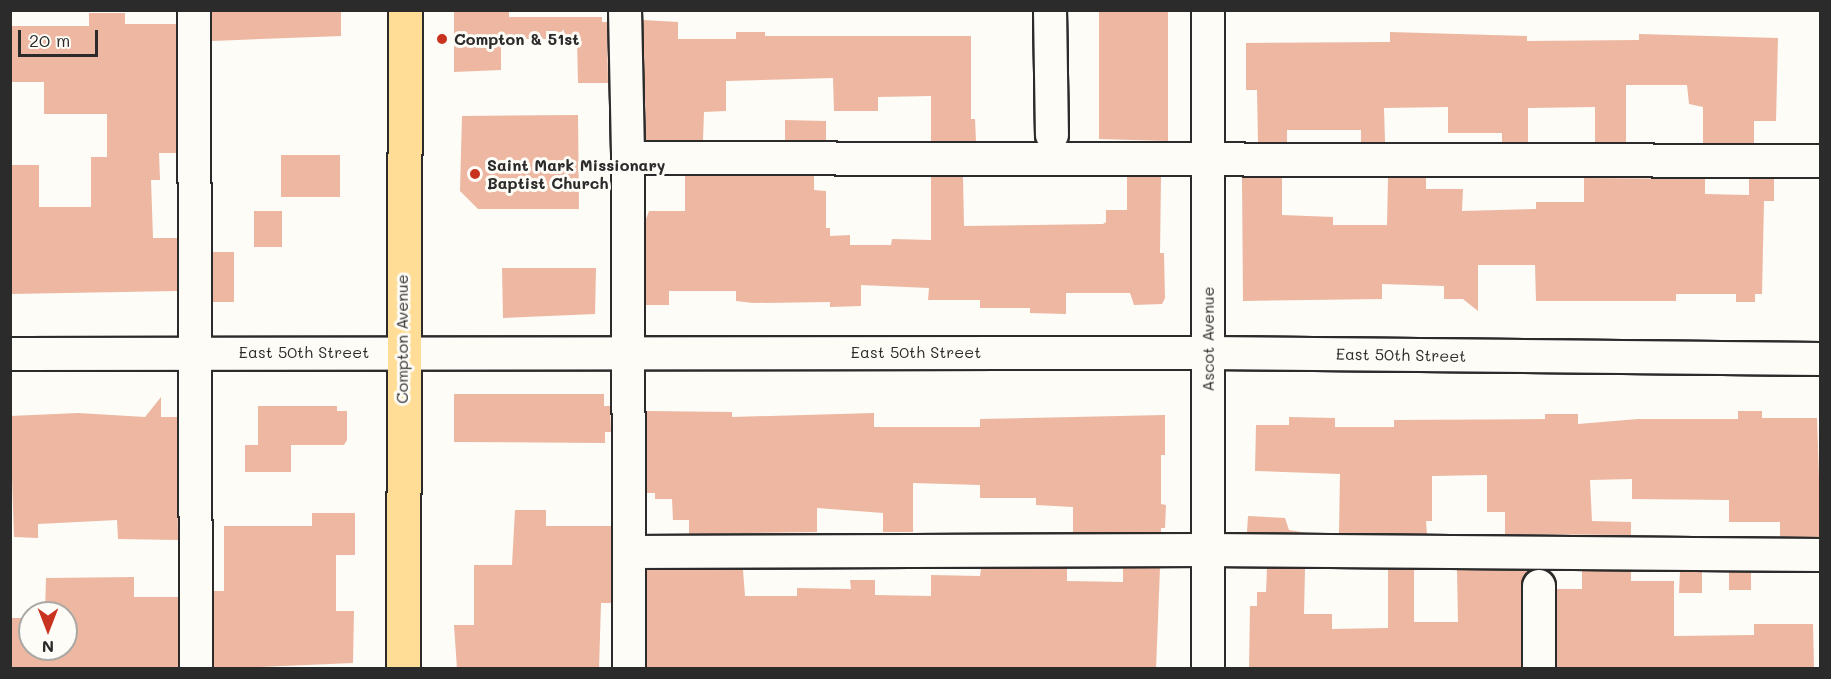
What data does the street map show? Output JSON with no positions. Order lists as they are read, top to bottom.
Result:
{
  "streets": {
    "main road": ["Compton Avenue"],
    "street": ["Ascot Avenue", "East 50th Street"]
  },
  "crossings": [
    ["Compton Avenue", "East 50th Street"],
    ["Ascot Avenue", "East 50th Street"]
  ],
  "places": ["Compton & 51st", "Saint Mark Missionary Baptist Church"],
  "scale_bar": "20 m",
  "north": "bottom"
}
